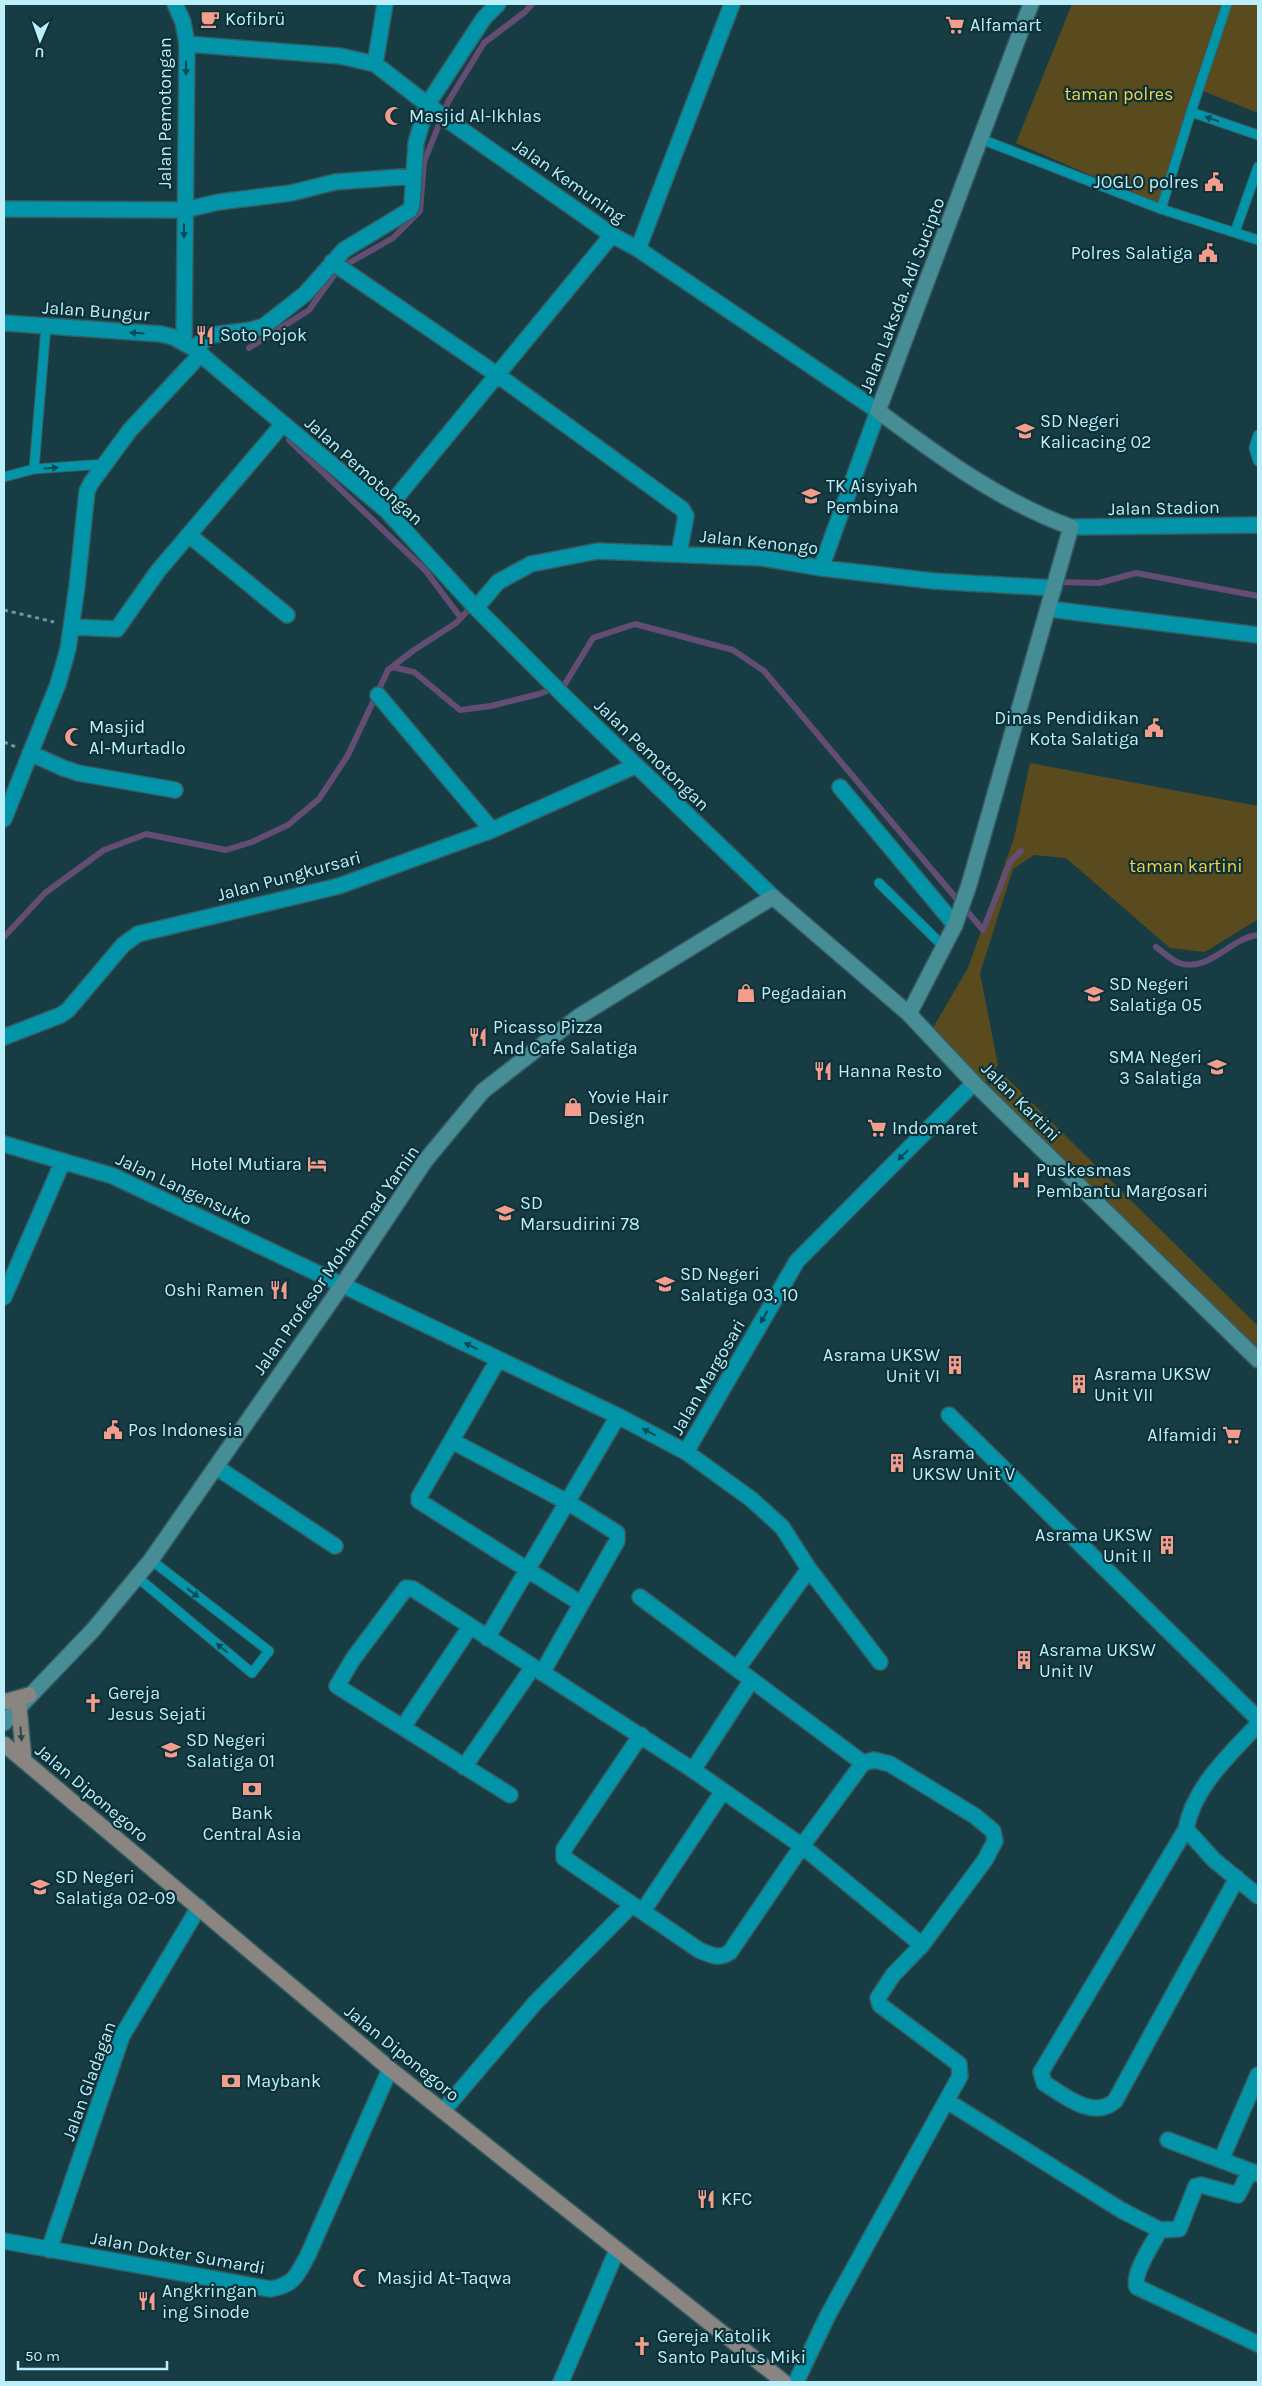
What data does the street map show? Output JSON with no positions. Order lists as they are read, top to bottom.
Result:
{
  "streets": {
    "main road": [
      "Jalan Laksda. Adi Sucipto",
      "Jalan Kartini",
      "Jalan Profesor Mohammad Yamin",
      "Jalan Diponegoro"
    ],
    "street": [
      "Jalan Pemotongan",
      "Jalan Kemuning",
      "Jalan Bungur",
      "Jalan Stadion",
      "Jalan Kenongo",
      "Jalan Pungkursari",
      "Jalan Langensuko",
      "Jalan Margosari",
      "Jalan Gladagan",
      "Jalan Dokter Sumardi"
    ]
  },
  "crossings": [
    ["Jalan Pemotongan", "Jalan Kemuning"],
    ["Jalan Pemotongan", "Jalan Bungur"],
    ["Jalan Pemotongan", "Jalan Kenongo"],
    ["Jalan Pemotongan", "Jalan Pungkursari"],
    ["Jalan Pemotongan", "Jalan Kartini"],
    ["Jalan Pemotongan", "Jalan Profesor Mohammad Yamin"],
    ["Jalan Kemuning", "Jalan Laksda. Adi Sucipto"],
    ["Jalan Laksda. Adi Sucipto", "Jalan Stadion"],
    ["Jalan Kartini", "Jalan Profesor Mohammad Yamin"],
    ["Jalan Kartini", "Jalan Margosari"],
    ["Jalan Langensuko", "Jalan Profesor Mohammad Yamin"],
    ["Jalan Langensuko", "Jalan Margosari"],
    ["Jalan Profesor Mohammad Yamin", "Jalan Margosari"],
    ["Jalan Diponegoro", "Jalan Gladagan"],
    ["Jalan Diponegoro", "Jalan Dokter Sumardi"],
    ["Jalan Gladagan", "Jalan Dokter Sumardi"]
  ],
  "parks": ["taman polres", "taman kartini"],
  "places": {
    "cafe": ["Kofibrü"],
    "supermarket": ["Alfamart", "Indomaret", "Alfamidi"],
    "mosque": ["Masjid Al-Ikhlas", "Masjid Al-Murtadlo", "Masjid At-Taqwa"],
    "public building": [
      "JOGLO polres",
      "Polres Salatiga",
      "Dinas Pendidikan Kota Salatiga",
      "Pos Indonesia"
    ],
    "restaurant": [
      "Soto Pojok",
      "Picasso Pizza And Cafe Salatiga",
      "Hanna Resto",
      "Oshi Ramen",
      "KFC",
      "Angkringan ing Sinode"
    ],
    "school or university": [
      "SD Negeri Kalicacing 02",
      "TK Aisyiyah Pembina",
      "SD Negeri Salatiga 05",
      "SMA Negeri 3 Salatiga",
      "SD Marsudirini 78",
      "SD Negeri Salatiga 03, 10",
      "SD Negeri Salatiga 01",
      "SD Negeri Salatiga 02-09"
    ],
    "shop": ["Pegadaian", "Yovie Hair Design"],
    "hotel": ["Hotel Mutiara"],
    "hospital": ["Puskesmas Pembantu Margosari"],
    "building": [
      "Asrama UKSW Unit VI",
      "Asrama UKSW Unit VII",
      "Asrama UKSW Unit V",
      "Asrama UKSW Unit II",
      "Asrama UKSW Unit IV"
    ],
    "church": ["Gereja Jesus Sejati", "Gereja Katolik Santo Paulus Miki"],
    "bank": ["Bank Central Asia", "Maybank"]
  },
  "scale_bar": "50 m",
  "north": "bottom"
}
